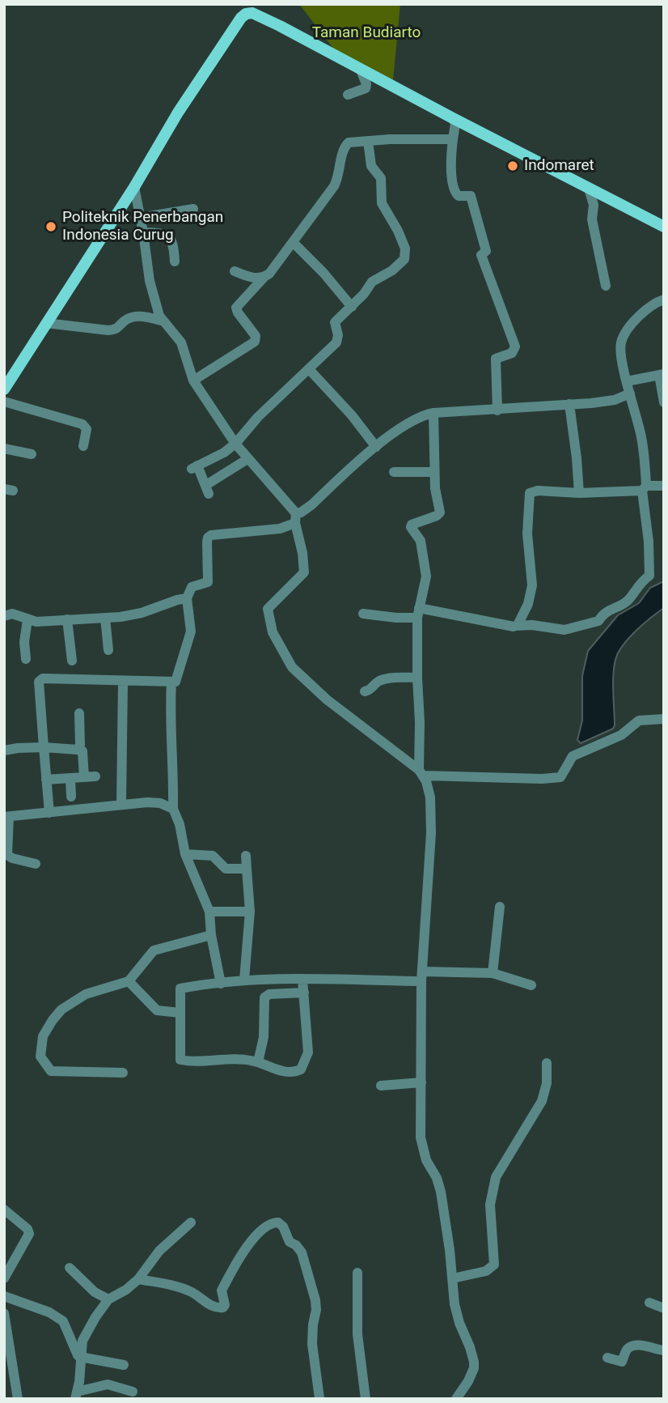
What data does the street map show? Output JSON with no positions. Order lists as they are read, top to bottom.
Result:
{
  "parks": ["Taman Budiarto"],
  "places": ["Indomaret", "Politeknik Penerbangan Indonesia Curug"]
}
